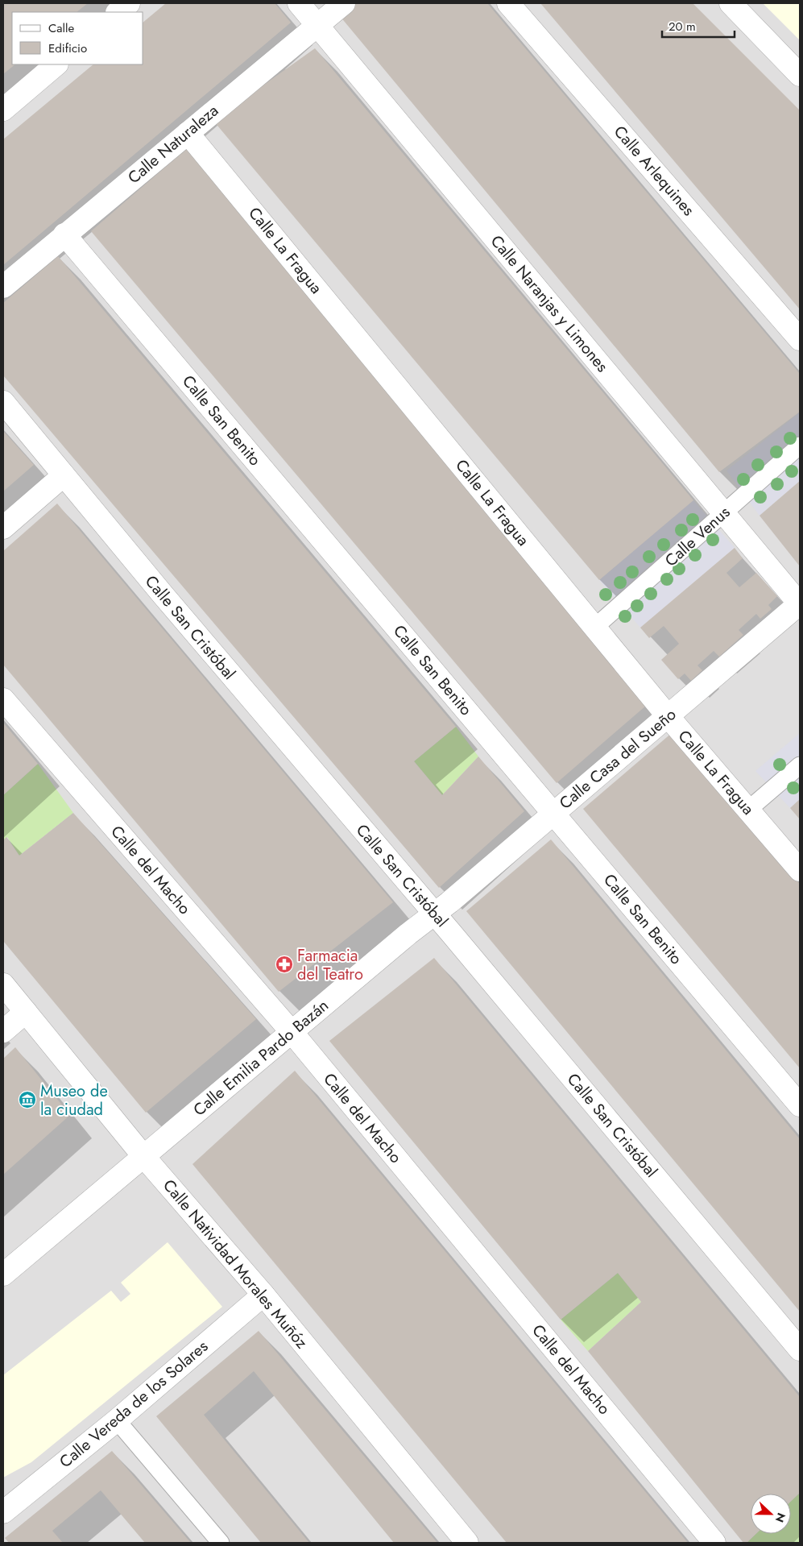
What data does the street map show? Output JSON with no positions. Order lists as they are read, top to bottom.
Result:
{
  "streets": {
    "street": [
      "Calle Naturaleza",
      "Calle Arlequines",
      "Calle La Fragua",
      "Calle Naranjas y Limones",
      "Calle San Benito",
      "Calle Venus",
      "Calle San Cristóbal",
      "Calle Casa del Sueño",
      "Calle del Macho",
      "Calle Emilia Pardo Bazán",
      "Calle Natividad Morales Muñóz",
      "Calle Vereda de los Solares"
    ]
  },
  "crossings": [
    ["Calle Naturaleza", "Calle La Fragua"],
    ["Calle Naturaleza", "Calle Naranjas y Limones"],
    ["Calle Naturaleza", "Calle San Benito"],
    ["Calle La Fragua", "Calle Venus"],
    ["Calle La Fragua", "Calle Casa del Sueño"],
    ["Calle Naranjas y Limones", "Calle Venus"],
    ["Calle Naranjas y Limones", "Calle Casa del Sueño"],
    ["Calle San Benito", "Calle Casa del Sueño"],
    ["Calle San Cristóbal", "Calle Casa del Sueño"],
    ["Calle San Cristóbal", "Calle Emilia Pardo Bazán"],
    ["Calle Casa del Sueño", "Calle Emilia Pardo Bazán"],
    ["Calle del Macho", "Calle Emilia Pardo Bazán"],
    ["Calle Emilia Pardo Bazán", "Calle Natividad Morales Muñóz"],
    ["Calle Natividad Morales Muñóz", "Calle Vereda de los Solares"]
  ],
  "places": {
    "pharmacy": ["Farmacia del Teatro"],
    "museum": ["Museo de la ciudad"]
  },
  "legend": ["Calle", "Edificio"],
  "scale_bar": "20 m",
  "north": "right"
}
